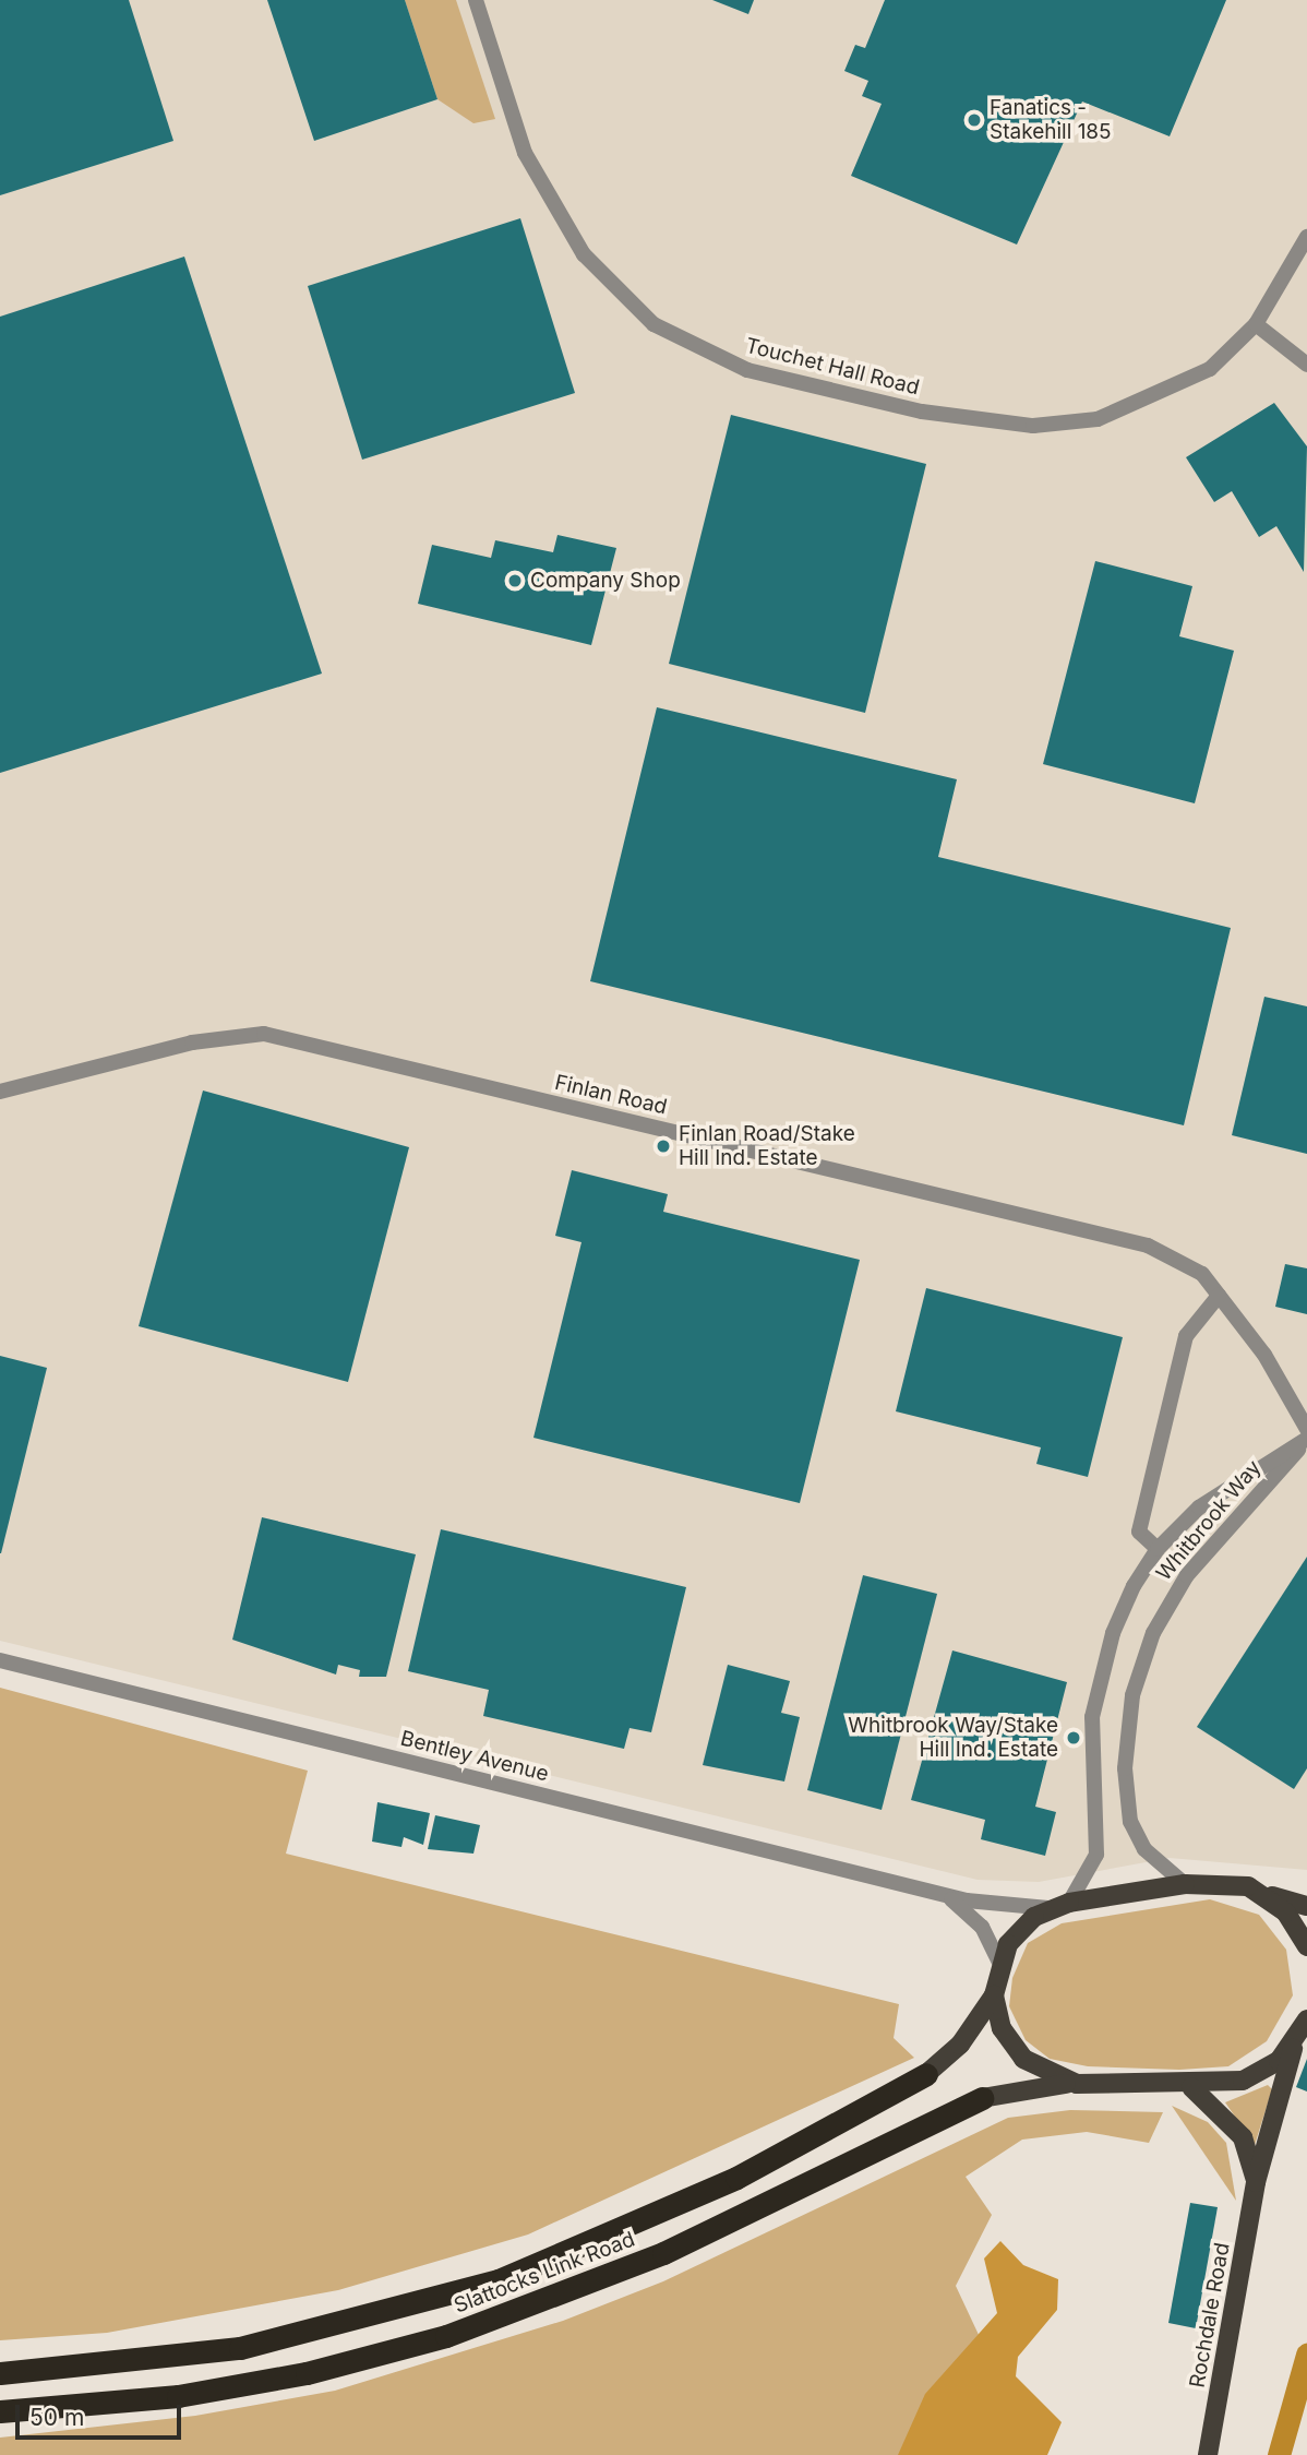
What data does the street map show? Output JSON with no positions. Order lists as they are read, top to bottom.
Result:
{
  "streets": {
    "highway": ["Slattocks Link Road"],
    "main road": ["Rochdale Road"],
    "street": [
      "Touchet Hall Road",
      "Finlan Road",
      "Whitbrook Way",
      "Bentley Avenue"
    ]
  },
  "places": [
    "Fanatics - Stakehill 185",
    "Company Shop",
    "Finlan Road/Stake Hill Ind. Estate",
    "Whitbrook Way/Stake Hill Ind. Estate"
  ],
  "scale_bar": "50 m"
}
